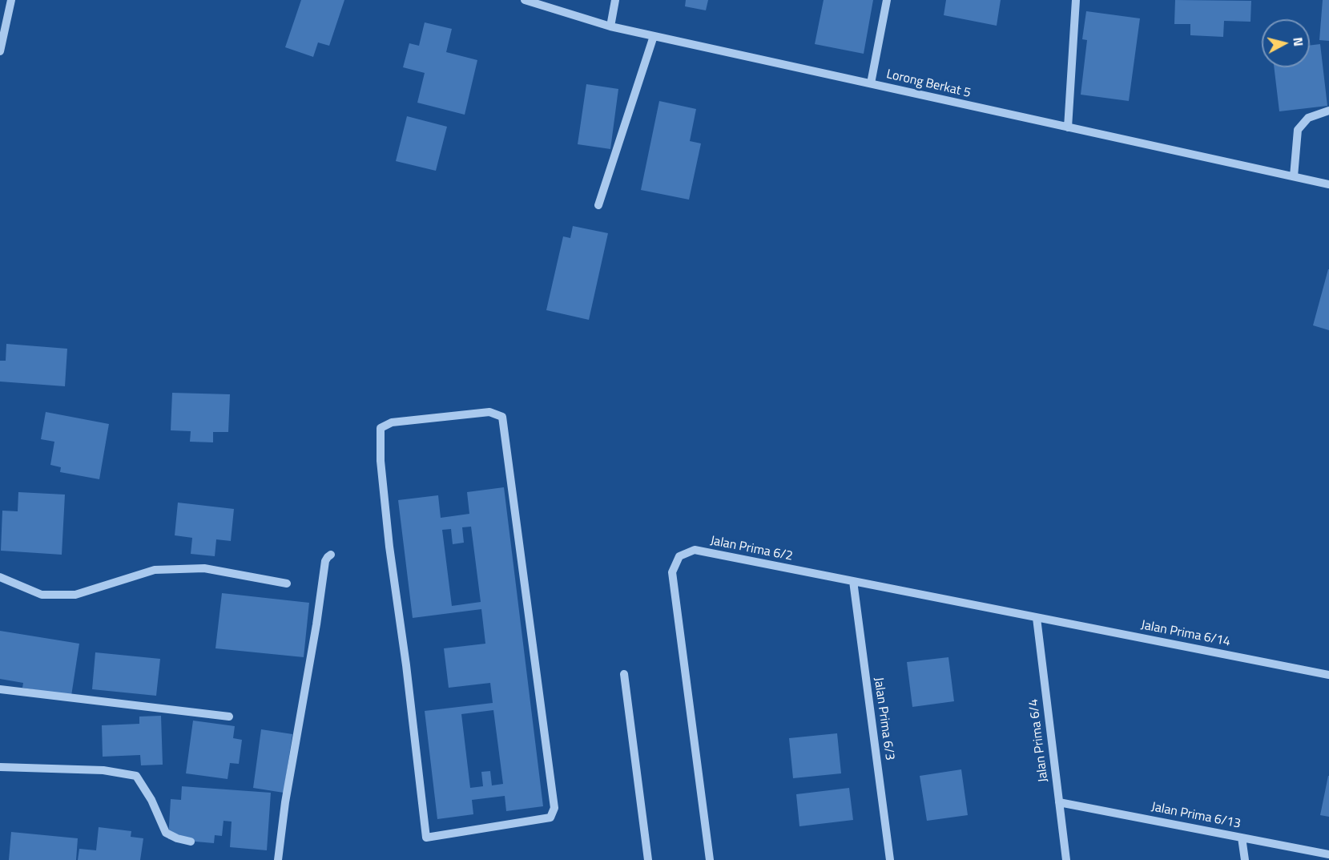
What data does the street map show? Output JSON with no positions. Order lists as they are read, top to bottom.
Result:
{
  "streets": {
    "street": [
      "Lorong Berkat 5",
      "Jalan Prima 6/2",
      "Jalan Prima 6/14",
      "Jalan Prima 6/3",
      "Jalan Prima 6/4",
      "Jalan Prima 6/13"
    ]
  },
  "crossings": [
    ["Jalan Prima 6/2", "Jalan Prima 6/14"],
    ["Jalan Prima 6/2", "Jalan Prima 6/3"],
    ["Jalan Prima 6/2", "Jalan Prima 6/4"],
    ["Jalan Prima 6/14", "Jalan Prima 6/4"],
    ["Jalan Prima 6/4", "Jalan Prima 6/13"]
  ],
  "north": "right"
}
